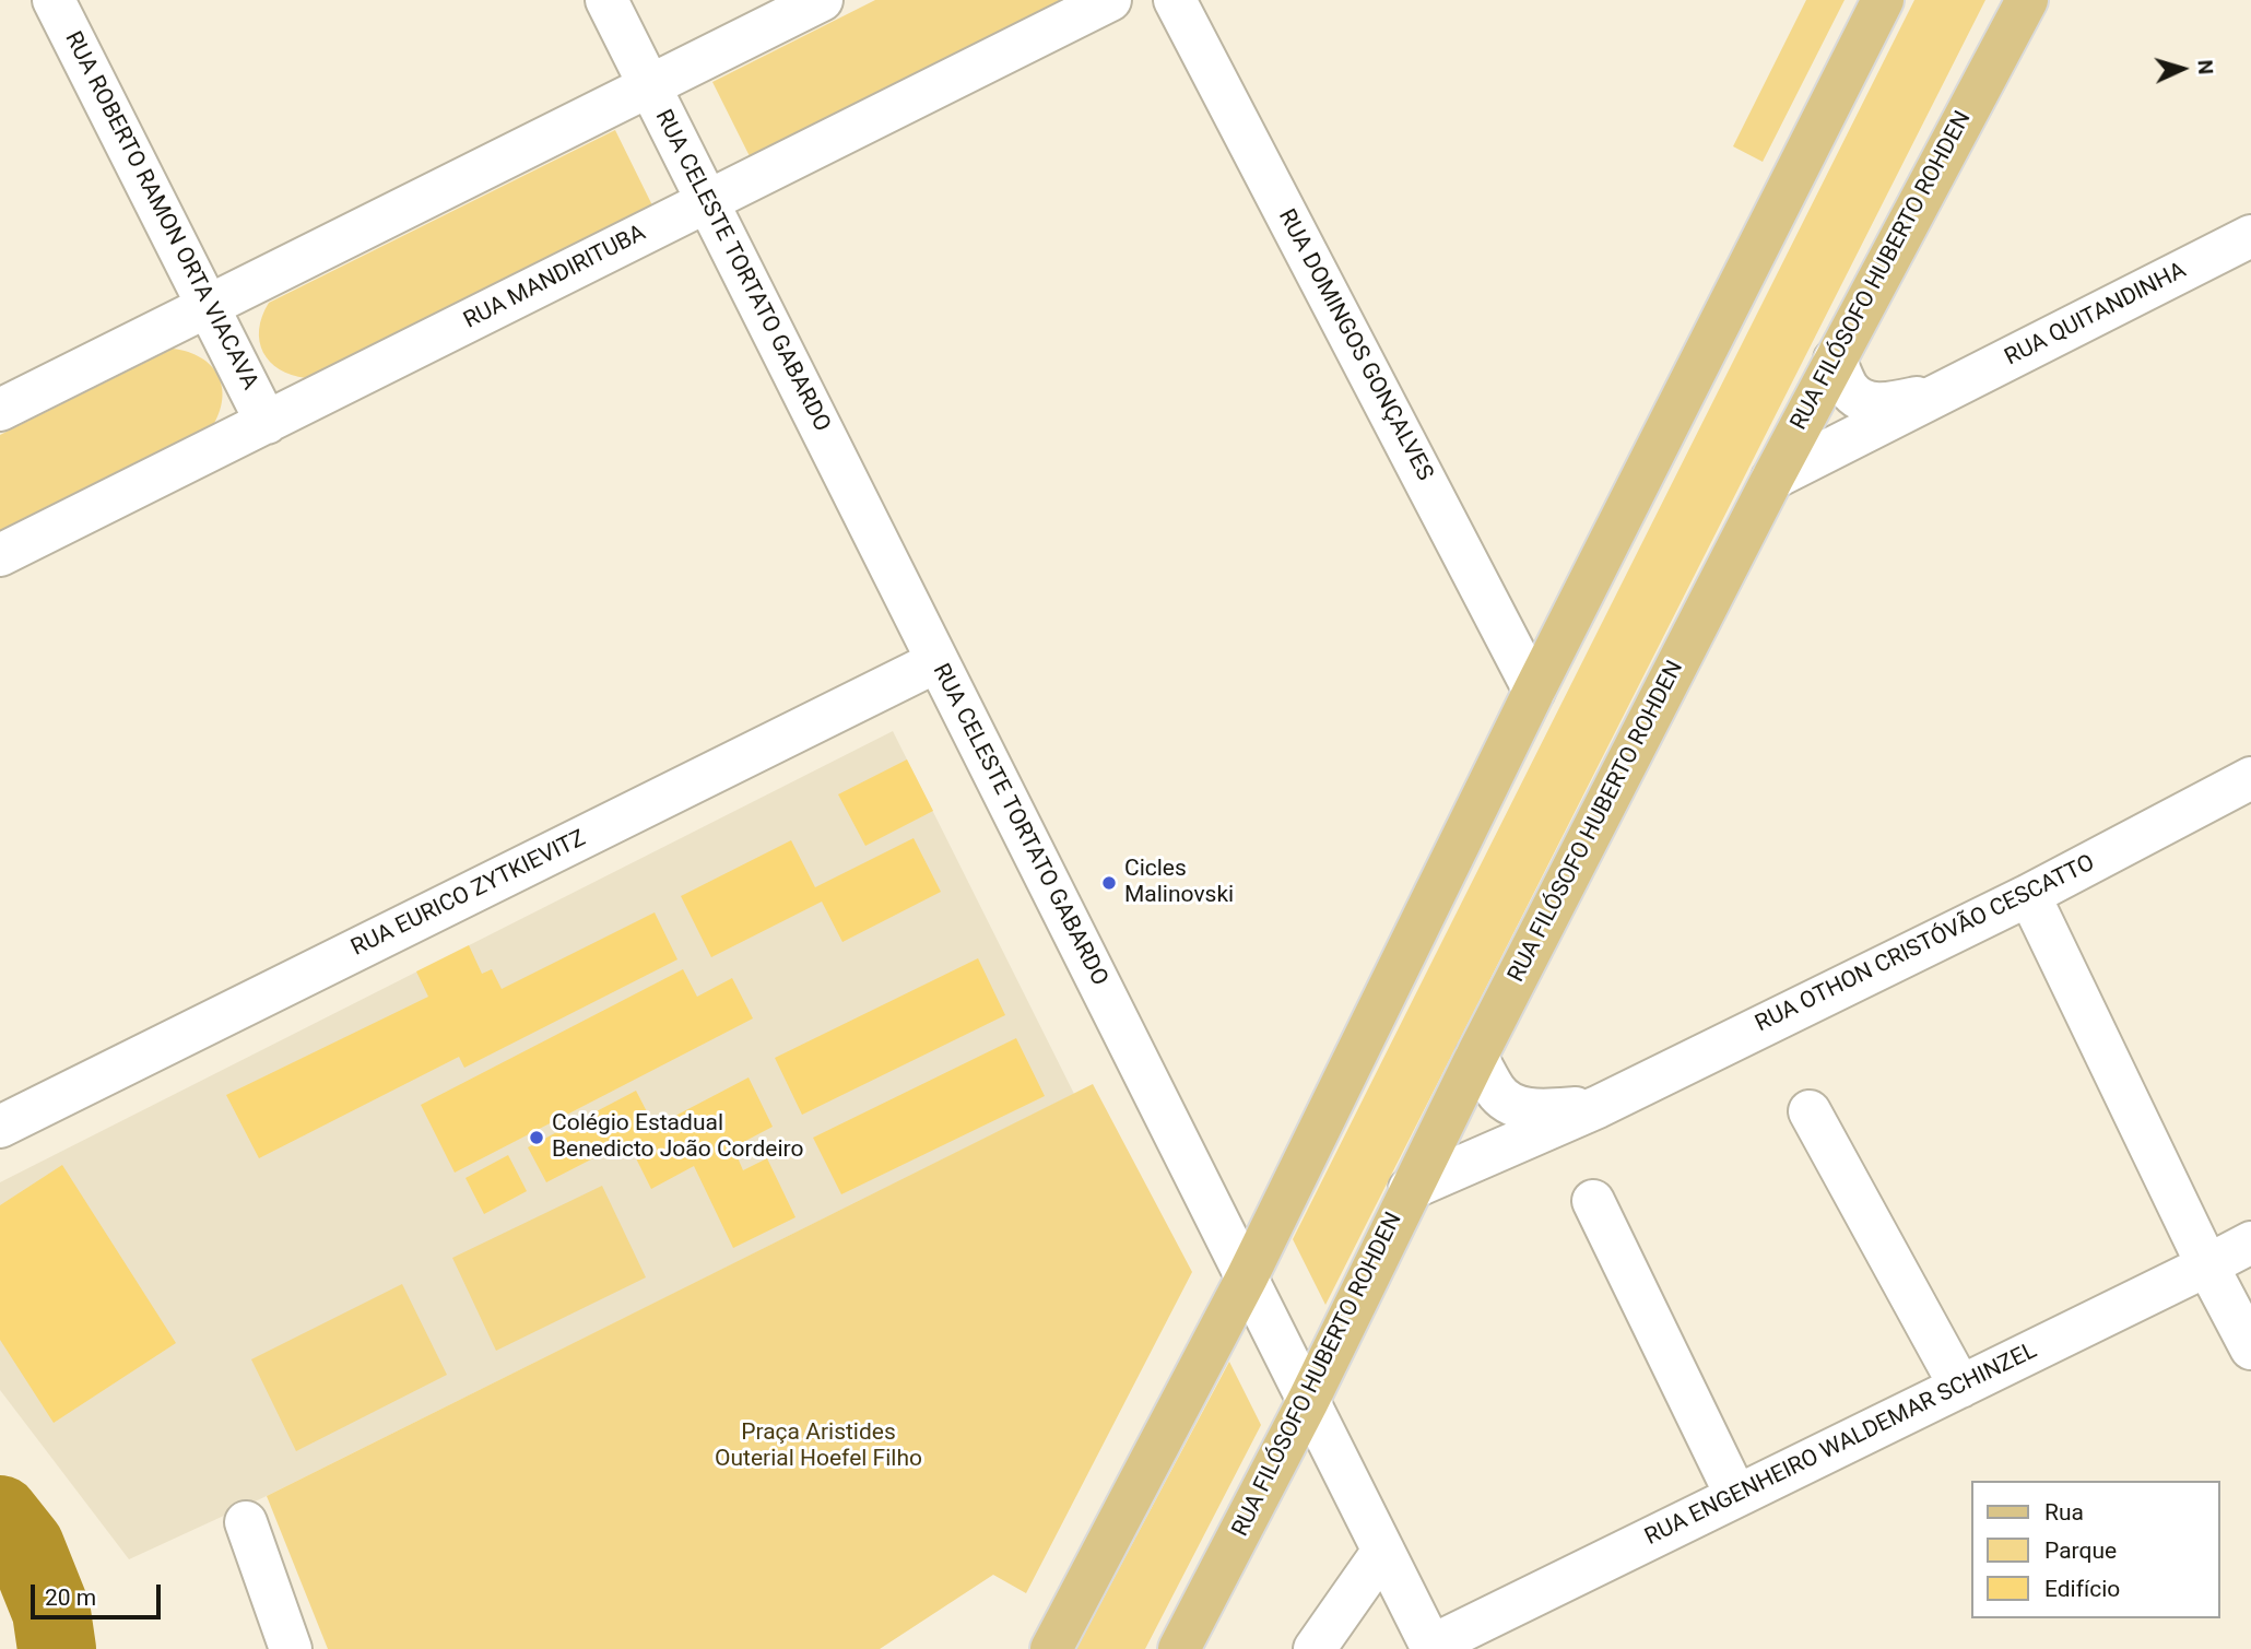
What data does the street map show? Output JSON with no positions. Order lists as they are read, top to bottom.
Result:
{
  "streets": {
    "main road": ["RUA FILÓSOFO HUBERTO ROHDEN"],
    "street": [
      "RUA ROBERTO RAMON ORTA VIACAVA",
      "RUA CELESTE TORTATO GABARDO",
      "RUA MANDIRITUBA",
      "RUA QUITANDINHA",
      "RUA DOMINGOS GONÇALVES",
      "RUA EURICO ZYTKIEVITZ",
      "RUA OTHON CRISTÓVÃO CESCATTO",
      "RUA ENGENHEIRO WALDEMAR SCHINZEL"
    ]
  },
  "crossings": [
    ["RUA ROBERTO RAMON ORTA VIACAVA", "RUA MANDIRITUBA"],
    ["RUA CELESTE TORTATO GABARDO", "RUA FILÓSOFO HUBERTO ROHDEN"],
    ["RUA CELESTE TORTATO GABARDO", "RUA MANDIRITUBA"],
    ["RUA CELESTE TORTATO GABARDO", "RUA EURICO ZYTKIEVITZ"],
    ["RUA CELESTE TORTATO GABARDO", "RUA ENGENHEIRO WALDEMAR SCHINZEL"],
    ["RUA FILÓSOFO HUBERTO ROHDEN", "RUA QUITANDINHA"],
    ["RUA FILÓSOFO HUBERTO ROHDEN", "RUA OTHON CRISTÓVÃO CESCATTO"]
  ],
  "parks": ["Praça Aristides Outerial Hoefel Filho"],
  "places": ["Cicles Malinovski", "Colégio Estadual Benedicto João Cordeiro"],
  "legend": ["Rua", "Parque", "Edifício"],
  "scale_bar": "20 m",
  "north": "right"
}
